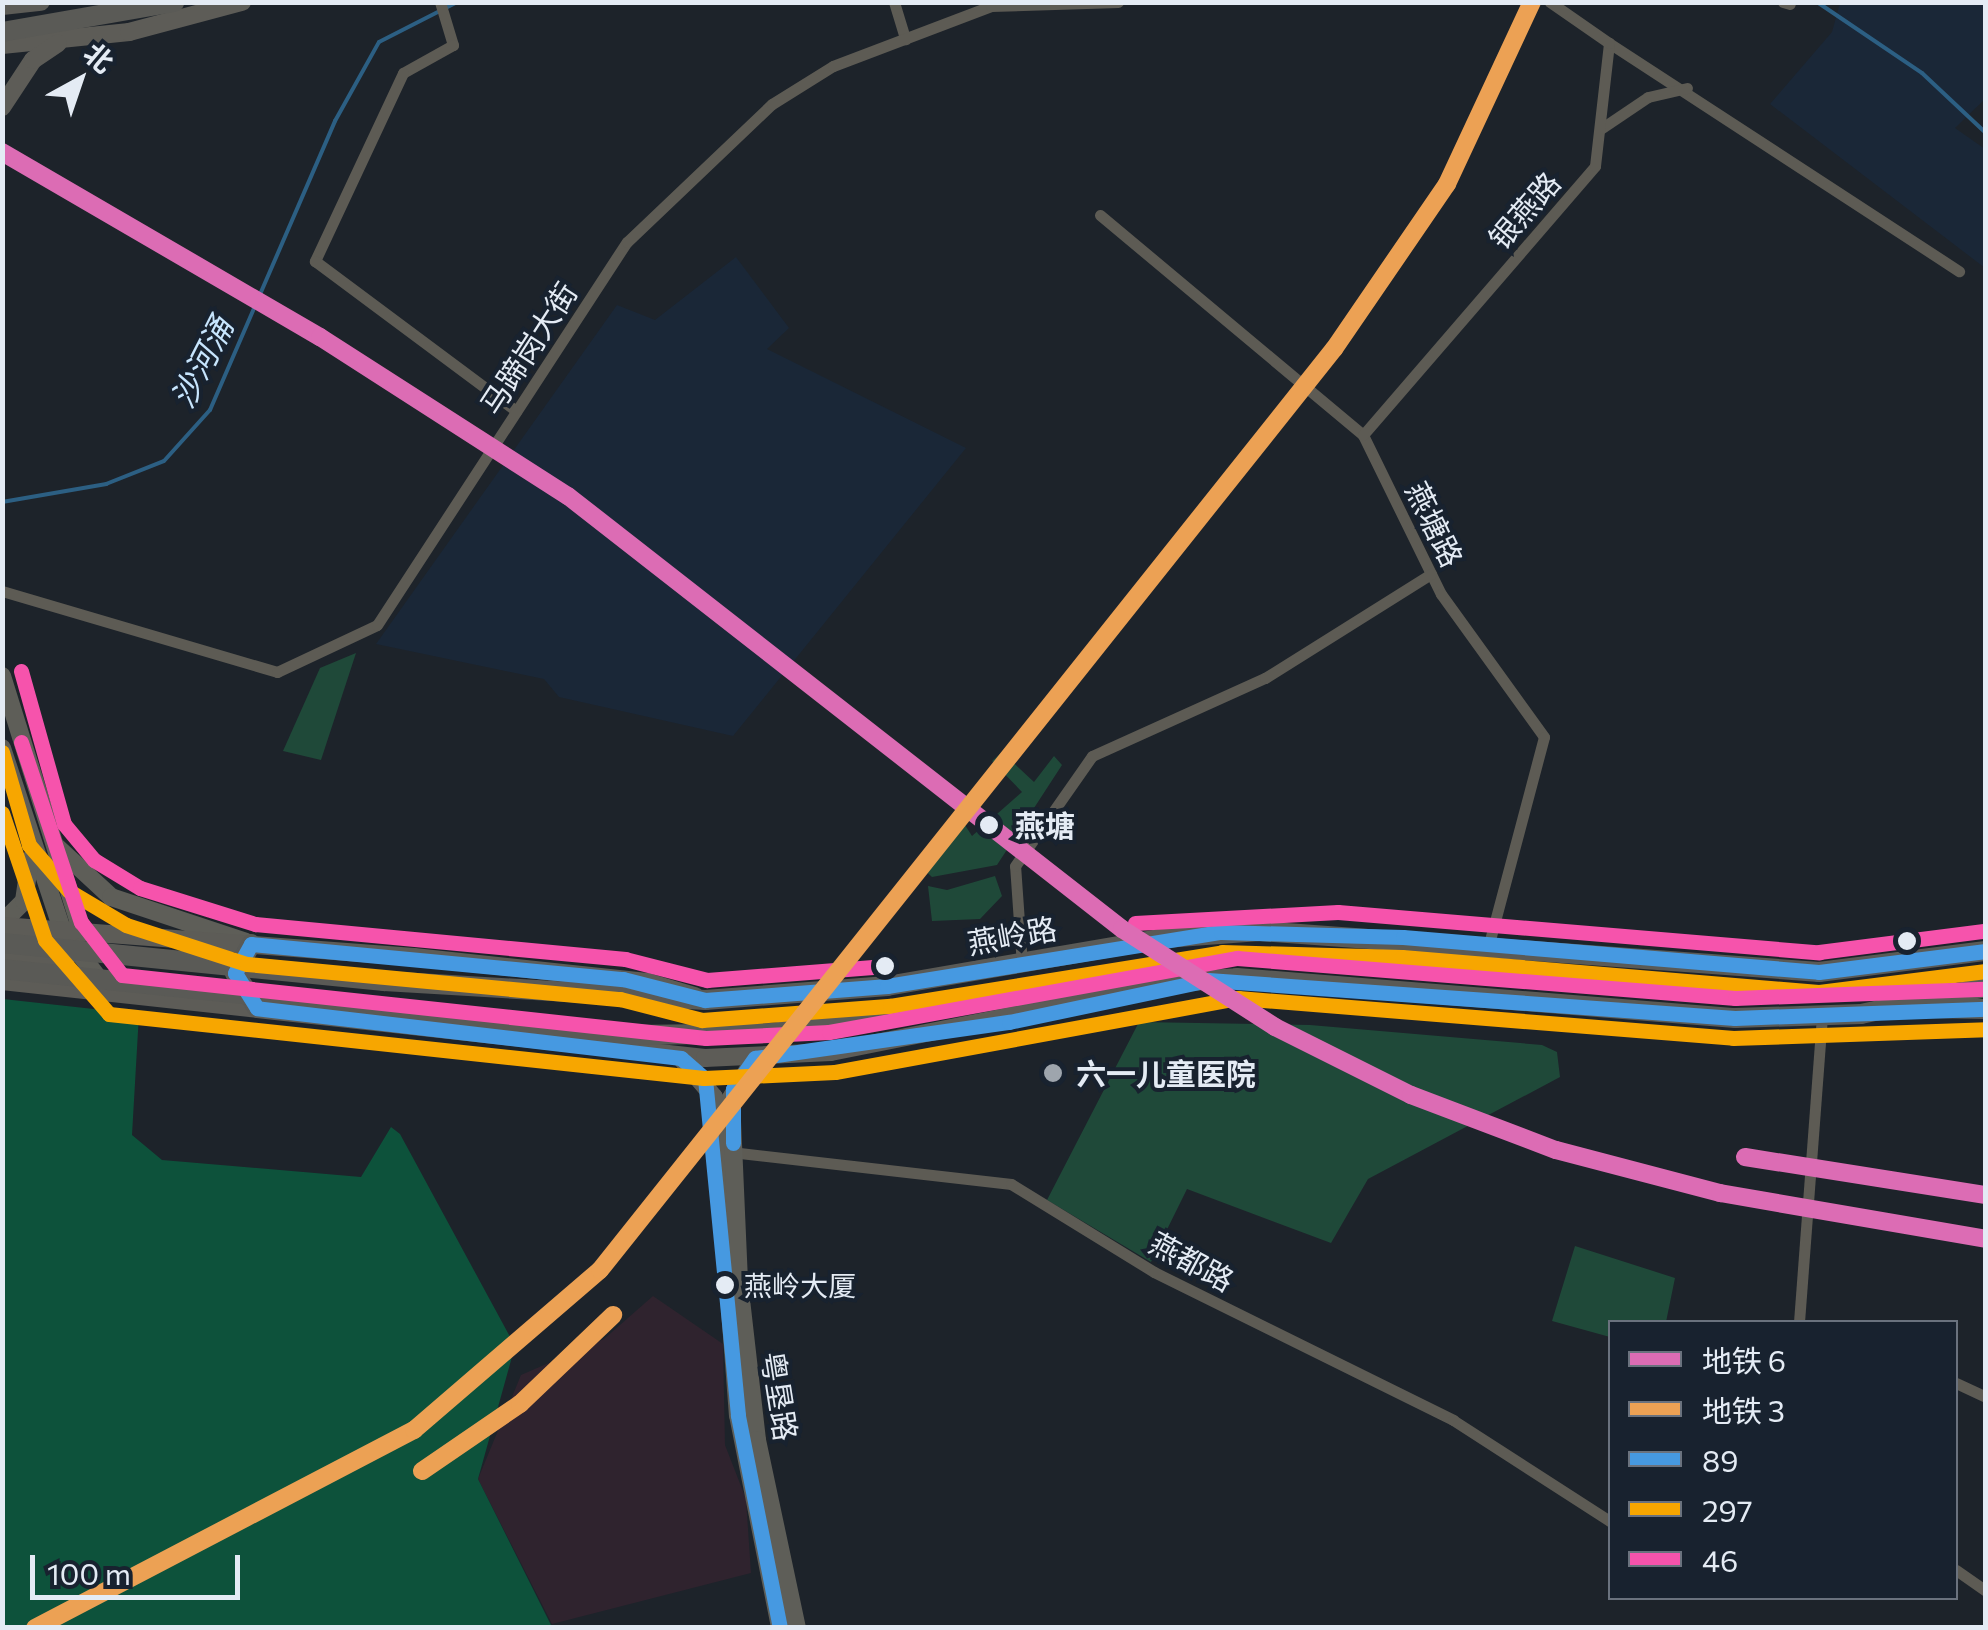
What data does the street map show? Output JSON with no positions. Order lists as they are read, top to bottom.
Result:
{
  "streets": {
    "highway": ["燕岭路"],
    "main road": ["粤垦路"],
    "street": [
      "银燕路",
      "马蹄岗大街",
      "燕塘路",
      "燕都路"
    ]
  },
  "crossings": [
    ["银燕路", "燕塘路"],
    ["燕塘路", "燕岭路"],
    ["燕都路", "粤垦路"]
  ],
  "water": ["沙河涌"],
  "places": ["燕塘", "六一儿童医院", "燕岭大厦"],
  "lines": [
    "metro line 3",
    "metro line 6",
    "transit line 46",
    "transit line 297",
    "transit line 89"
  ],
  "legend": [
    "地铁 6",
    "地铁 3",
    "89",
    "297",
    "46"
  ],
  "scale_bar": "100 m",
  "north": "top right"
}
